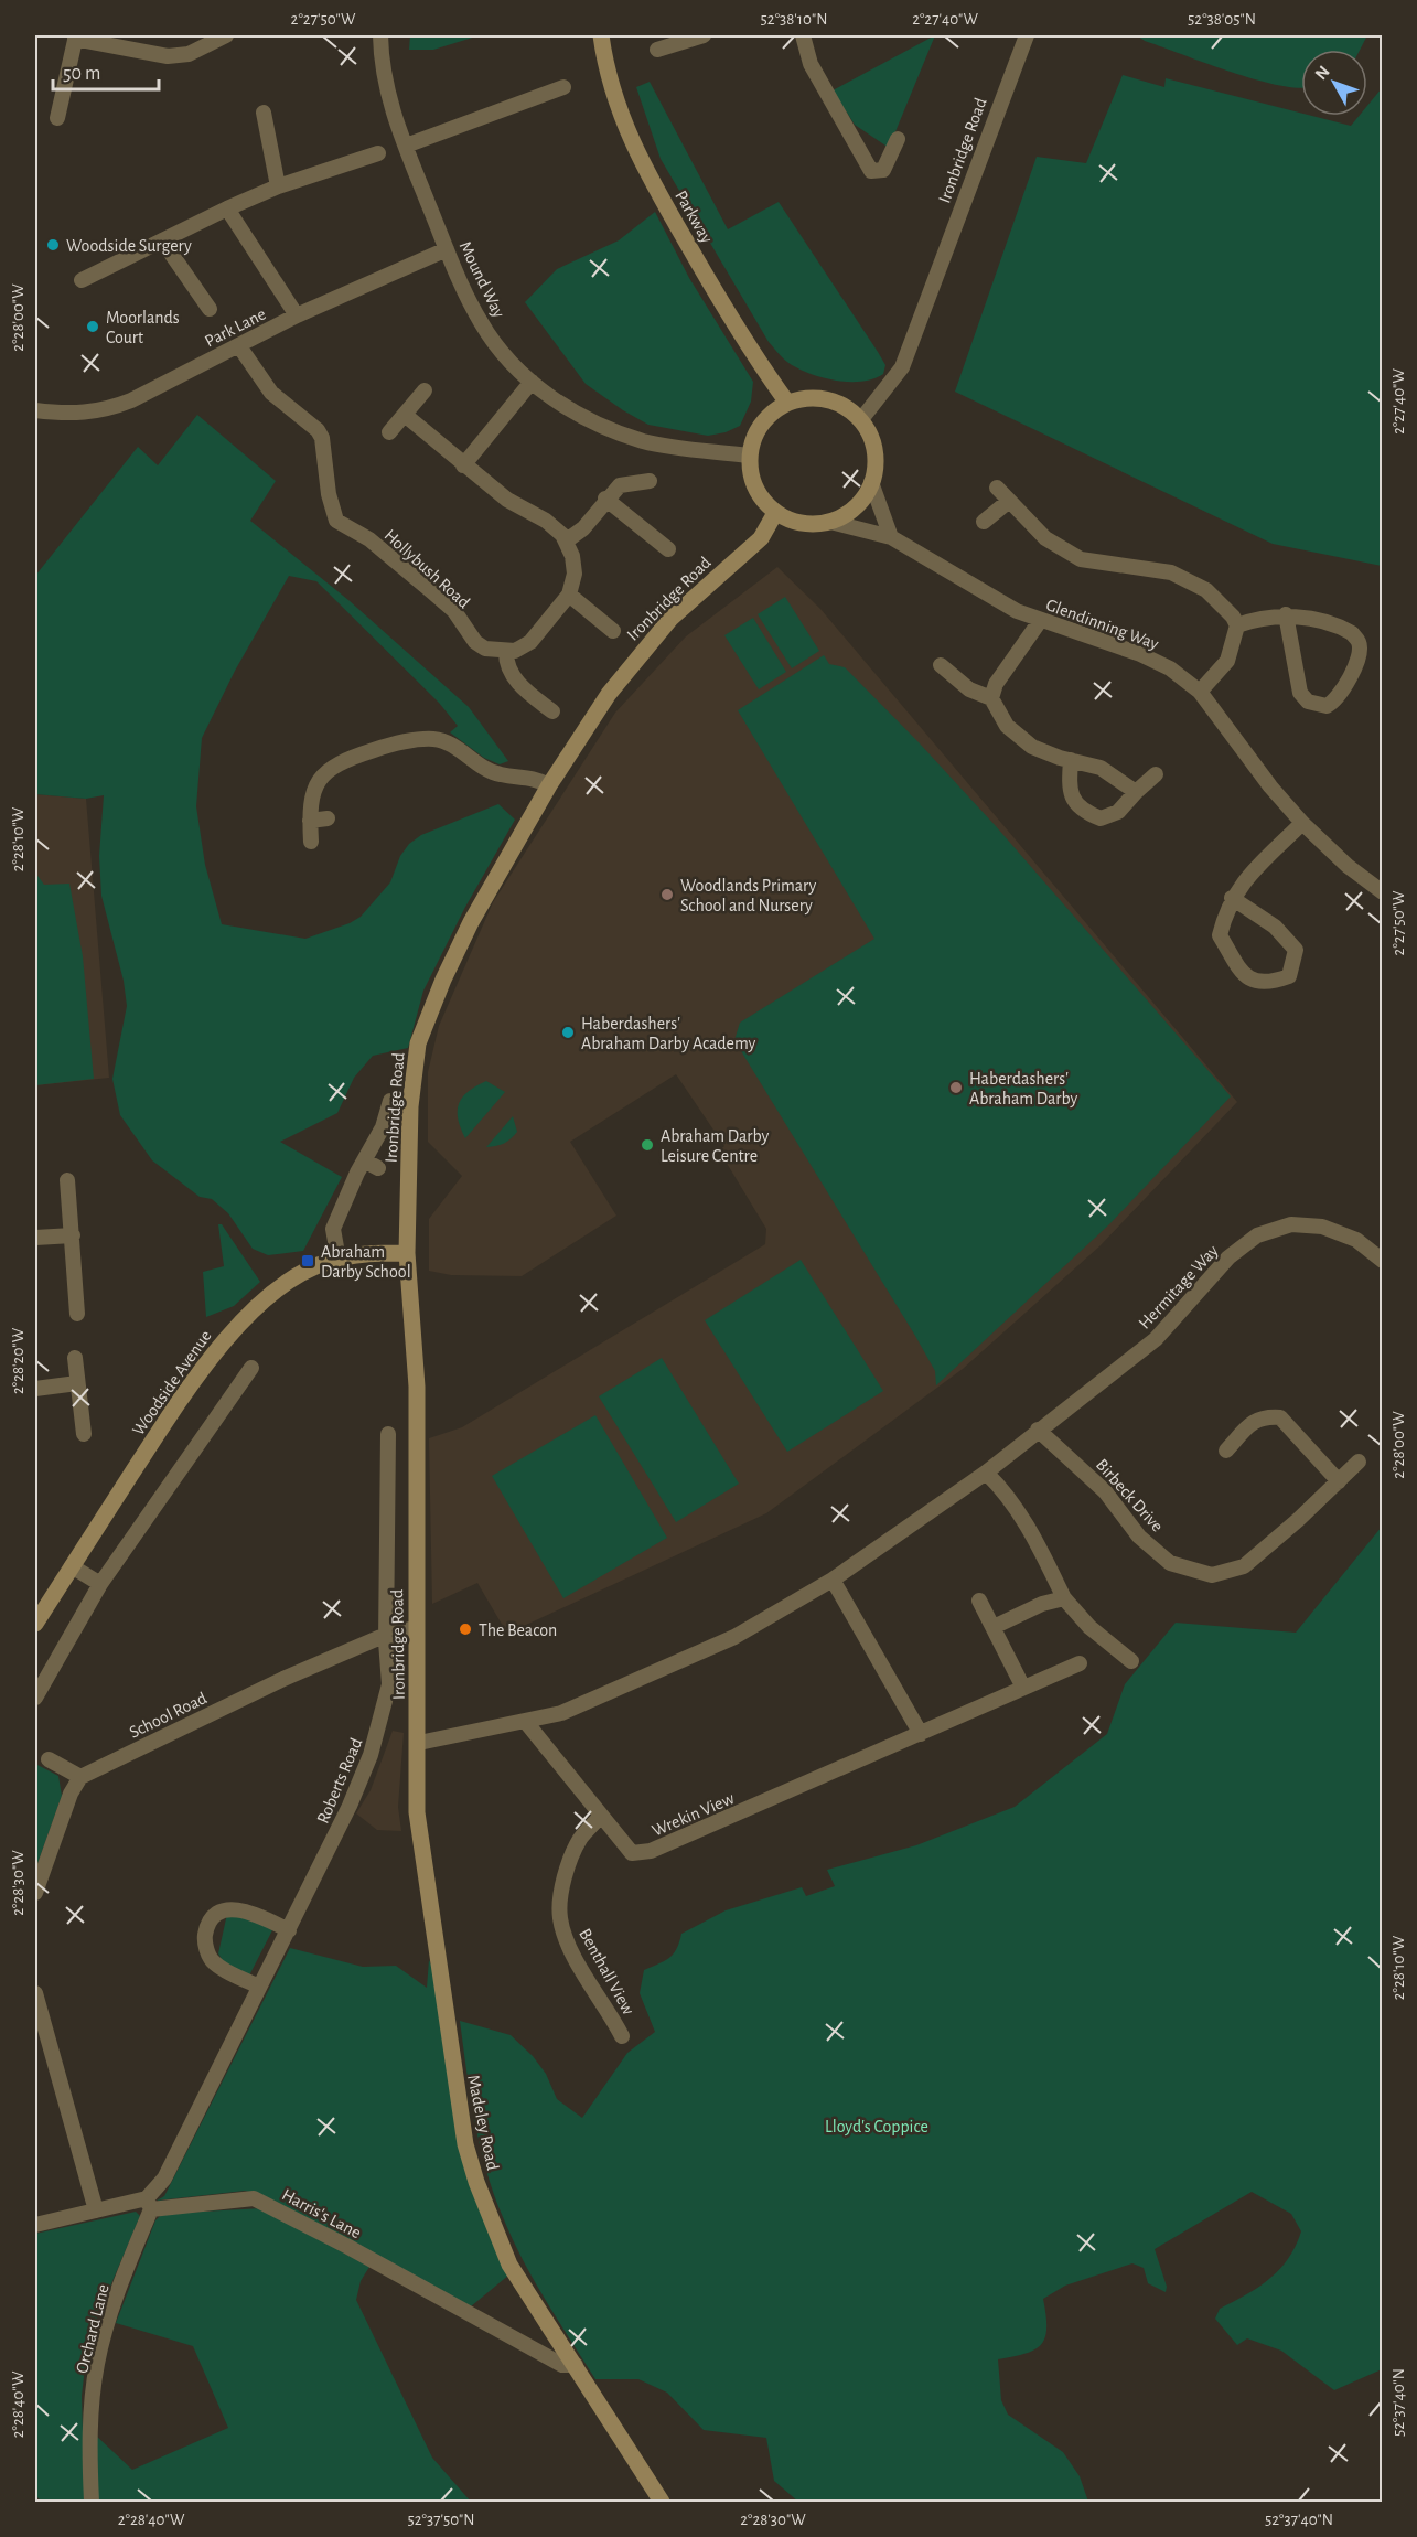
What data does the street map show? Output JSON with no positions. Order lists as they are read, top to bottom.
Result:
{
  "streets": {
    "main road": [
      "Ironbridge Road",
      "Parkway",
      "Woodside Avenue",
      "Madeley Road"
    ],
    "street": [
      "Mound Way",
      "Park Lane",
      "Hollybush Road",
      "Glendinning Way",
      "Hermitage Way",
      "Birbeck Drive",
      "School Road",
      "Roberts Road",
      "Wrekin View",
      "Benthall View",
      "Harris's Lane",
      "Orchard Lane"
    ]
  },
  "crossings": [
    ["Ironbridge Road", "Parkway"],
    ["Ironbridge Road", "Mound Way"],
    ["Ironbridge Road", "Glendinning Way"],
    ["Ironbridge Road", "Woodside Avenue"],
    ["Ironbridge Road", "School Road"],
    ["Ironbridge Road", "Madeley Road"],
    ["Parkway", "Mound Way"],
    ["Parkway", "Glendinning Way"],
    ["Mound Way", "Park Lane"],
    ["Mound Way", "Glendinning Way"],
    ["Park Lane", "Hollybush Road"],
    ["Hermitage Way", "Birbeck Drive"],
    ["School Road", "Roberts Road"],
    ["Roberts Road", "Harris's Lane"],
    ["Roberts Road", "Orchard Lane"],
    ["Wrekin View", "Benthall View"],
    ["Madeley Road", "Harris's Lane"],
    ["Harris's Lane", "Orchard Lane"]
  ],
  "parks": ["Lloyd's Coppice"],
  "places": {
    "other": [
      "Woodside Surgery",
      "Moorlands Court",
      "Woodlands Primary School and Nursery",
      "Haberdashers' Abraham Darby Academy",
      "Haberdashers' Abraham Darby",
      "Abraham Darby Leisure Centre",
      "The Beacon"
    ],
    "transit": ["Abraham Darby School"]
  },
  "scale_bar": "50 m",
  "north": "top left",
  "coordinates": [
    "2°27'50\"W",
    "52°38'10\"N",
    "2°27'40\"W",
    "52°38'05\"N",
    "2°28'00\"W",
    "2°28'10\"W",
    "2°28'20\"W",
    "2°28'30\"W",
    "52°37'40\"N",
    "2°28'40\"W",
    "52°37'50\"N"
  ]
}
